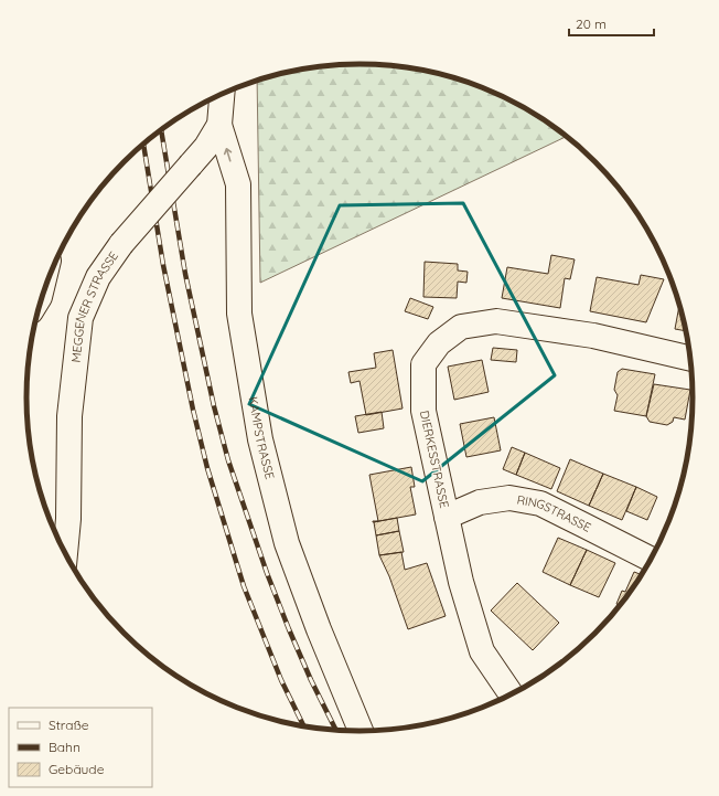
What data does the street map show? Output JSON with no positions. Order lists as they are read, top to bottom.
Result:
{
  "streets": {
    "street": [
      "MEGGENER STRASSE",
      "KAMPSTRASSE",
      "DIERKESSTRASSE",
      "RINGSTRASSE"
    ]
  },
  "crossings": [
    ["MEGGENER STRASSE", "KAMPSTRASSE"],
    ["DIERKESSTRASSE", "RINGSTRASSE"]
  ],
  "one_way": ["KAMPSTRASSE"],
  "legend": ["Straße", "Bahn", "Gebäude"],
  "scale_bar": "20 m"
}
